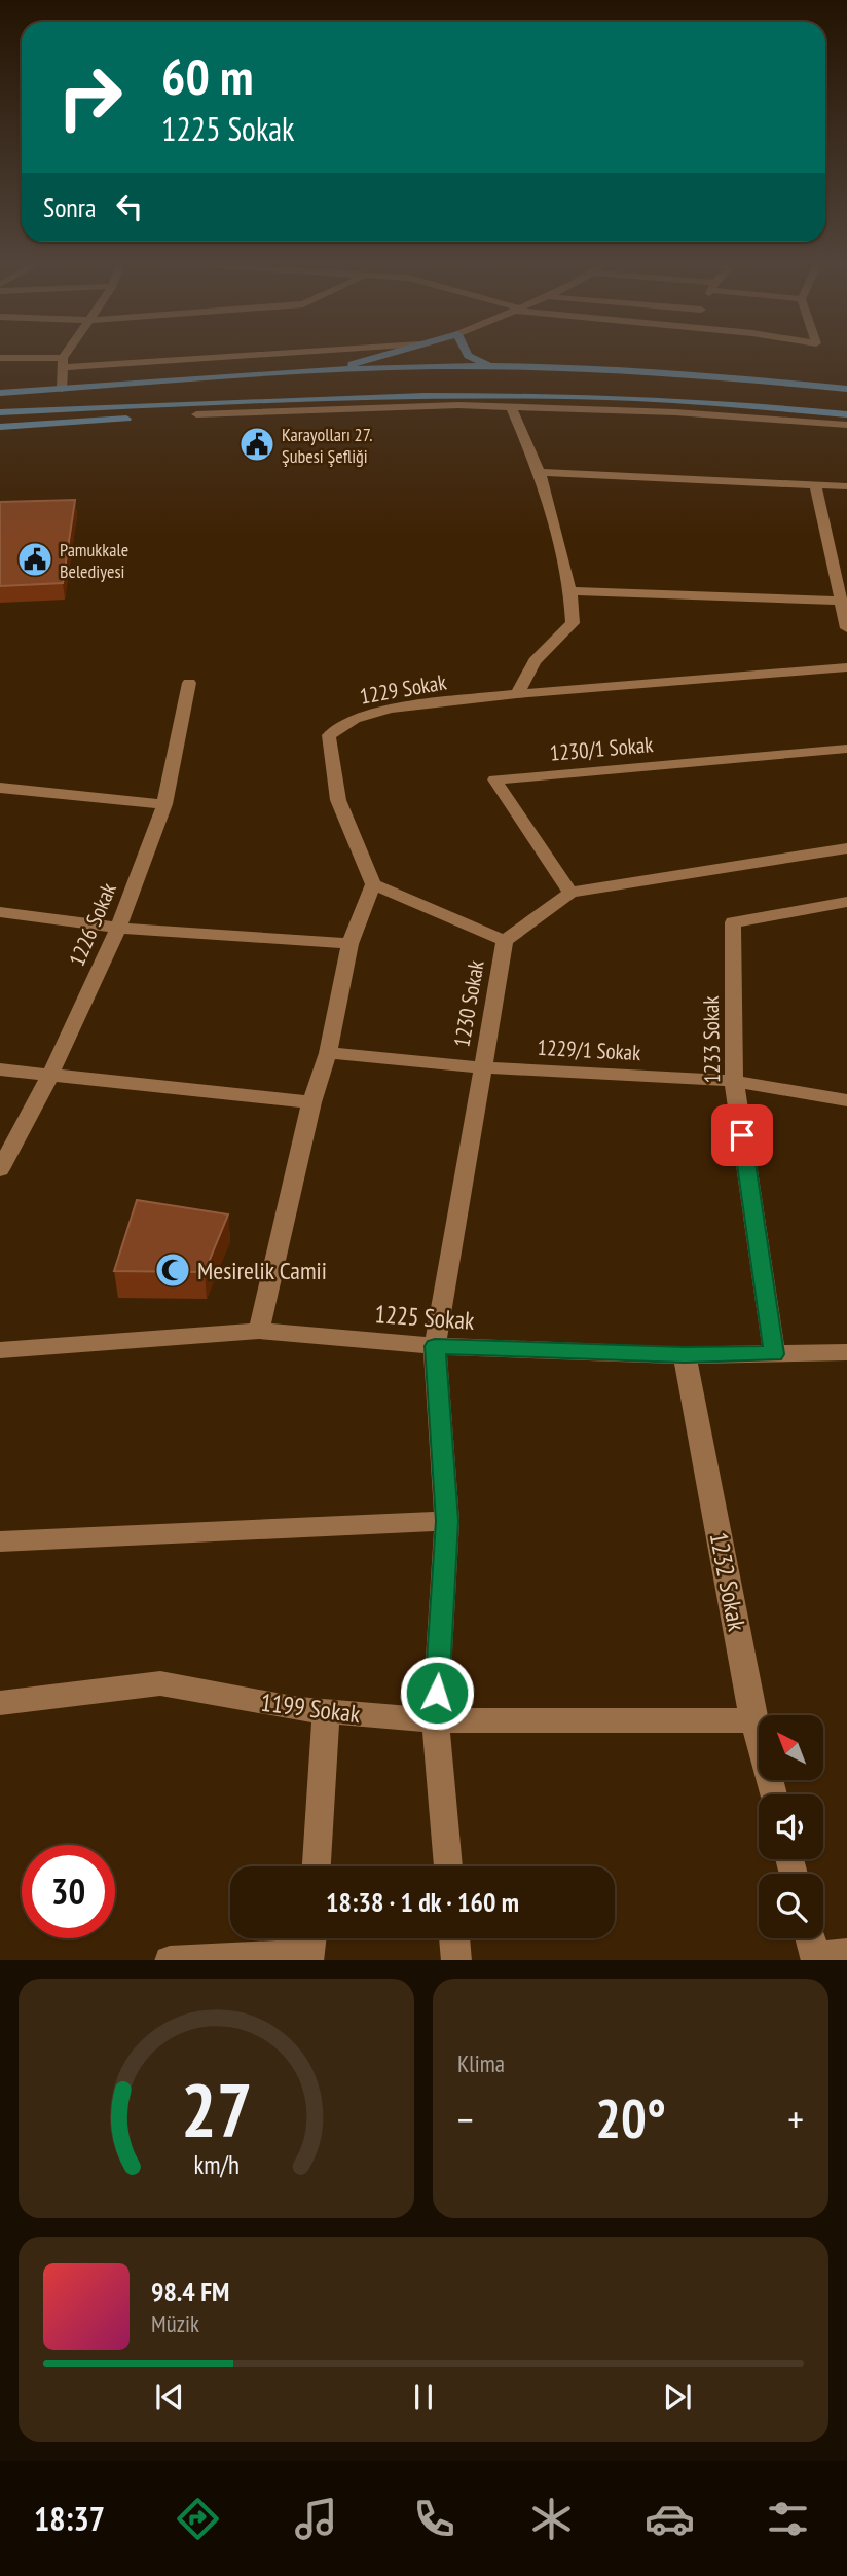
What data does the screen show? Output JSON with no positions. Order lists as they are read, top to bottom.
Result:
{
  "streets": {
    "street": [
      "1229 Sokak",
      "1230/1 Sokak",
      "1226 Sokak",
      "1230 Sokak",
      "1233 Sokak",
      "1229/1 Sokak",
      "1225 Sokak",
      "1232 Sokak",
      "1199 Sokak"
    ]
  },
  "crossings": [
    ["1230/1 Sokak", "1230 Sokak"],
    ["1230 Sokak", "1229/1 Sokak"],
    ["1230 Sokak", "1225 Sokak"],
    ["1230 Sokak", "1199 Sokak"],
    ["1233 Sokak", "1229/1 Sokak"],
    ["1233 Sokak", "1225 Sokak"],
    ["1225 Sokak", "1232 Sokak"],
    ["1232 Sokak", "1199 Sokak"]
  ],
  "places": {
    "public building": ["Karayolları 27. Şubesi Şefliği", "Pamukkale Belediyesi"],
    "mosque": ["Mesirelik Camii"]
  },
  "north": "top left",
  "page": {
    "turn": ["60 m", "1225 Sokak"],
    "then": "Sonra",
    "limit": "30",
    "trip": "18:38 · 1 dk · 160 m",
    "tile": "Klima",
    "heat": ["−", "20°", "+"],
    "song": ["98.4 FM", "Müzik"],
    "tabs": "18:37",
    "gauge": ["27", "km/h"]
  }
}
